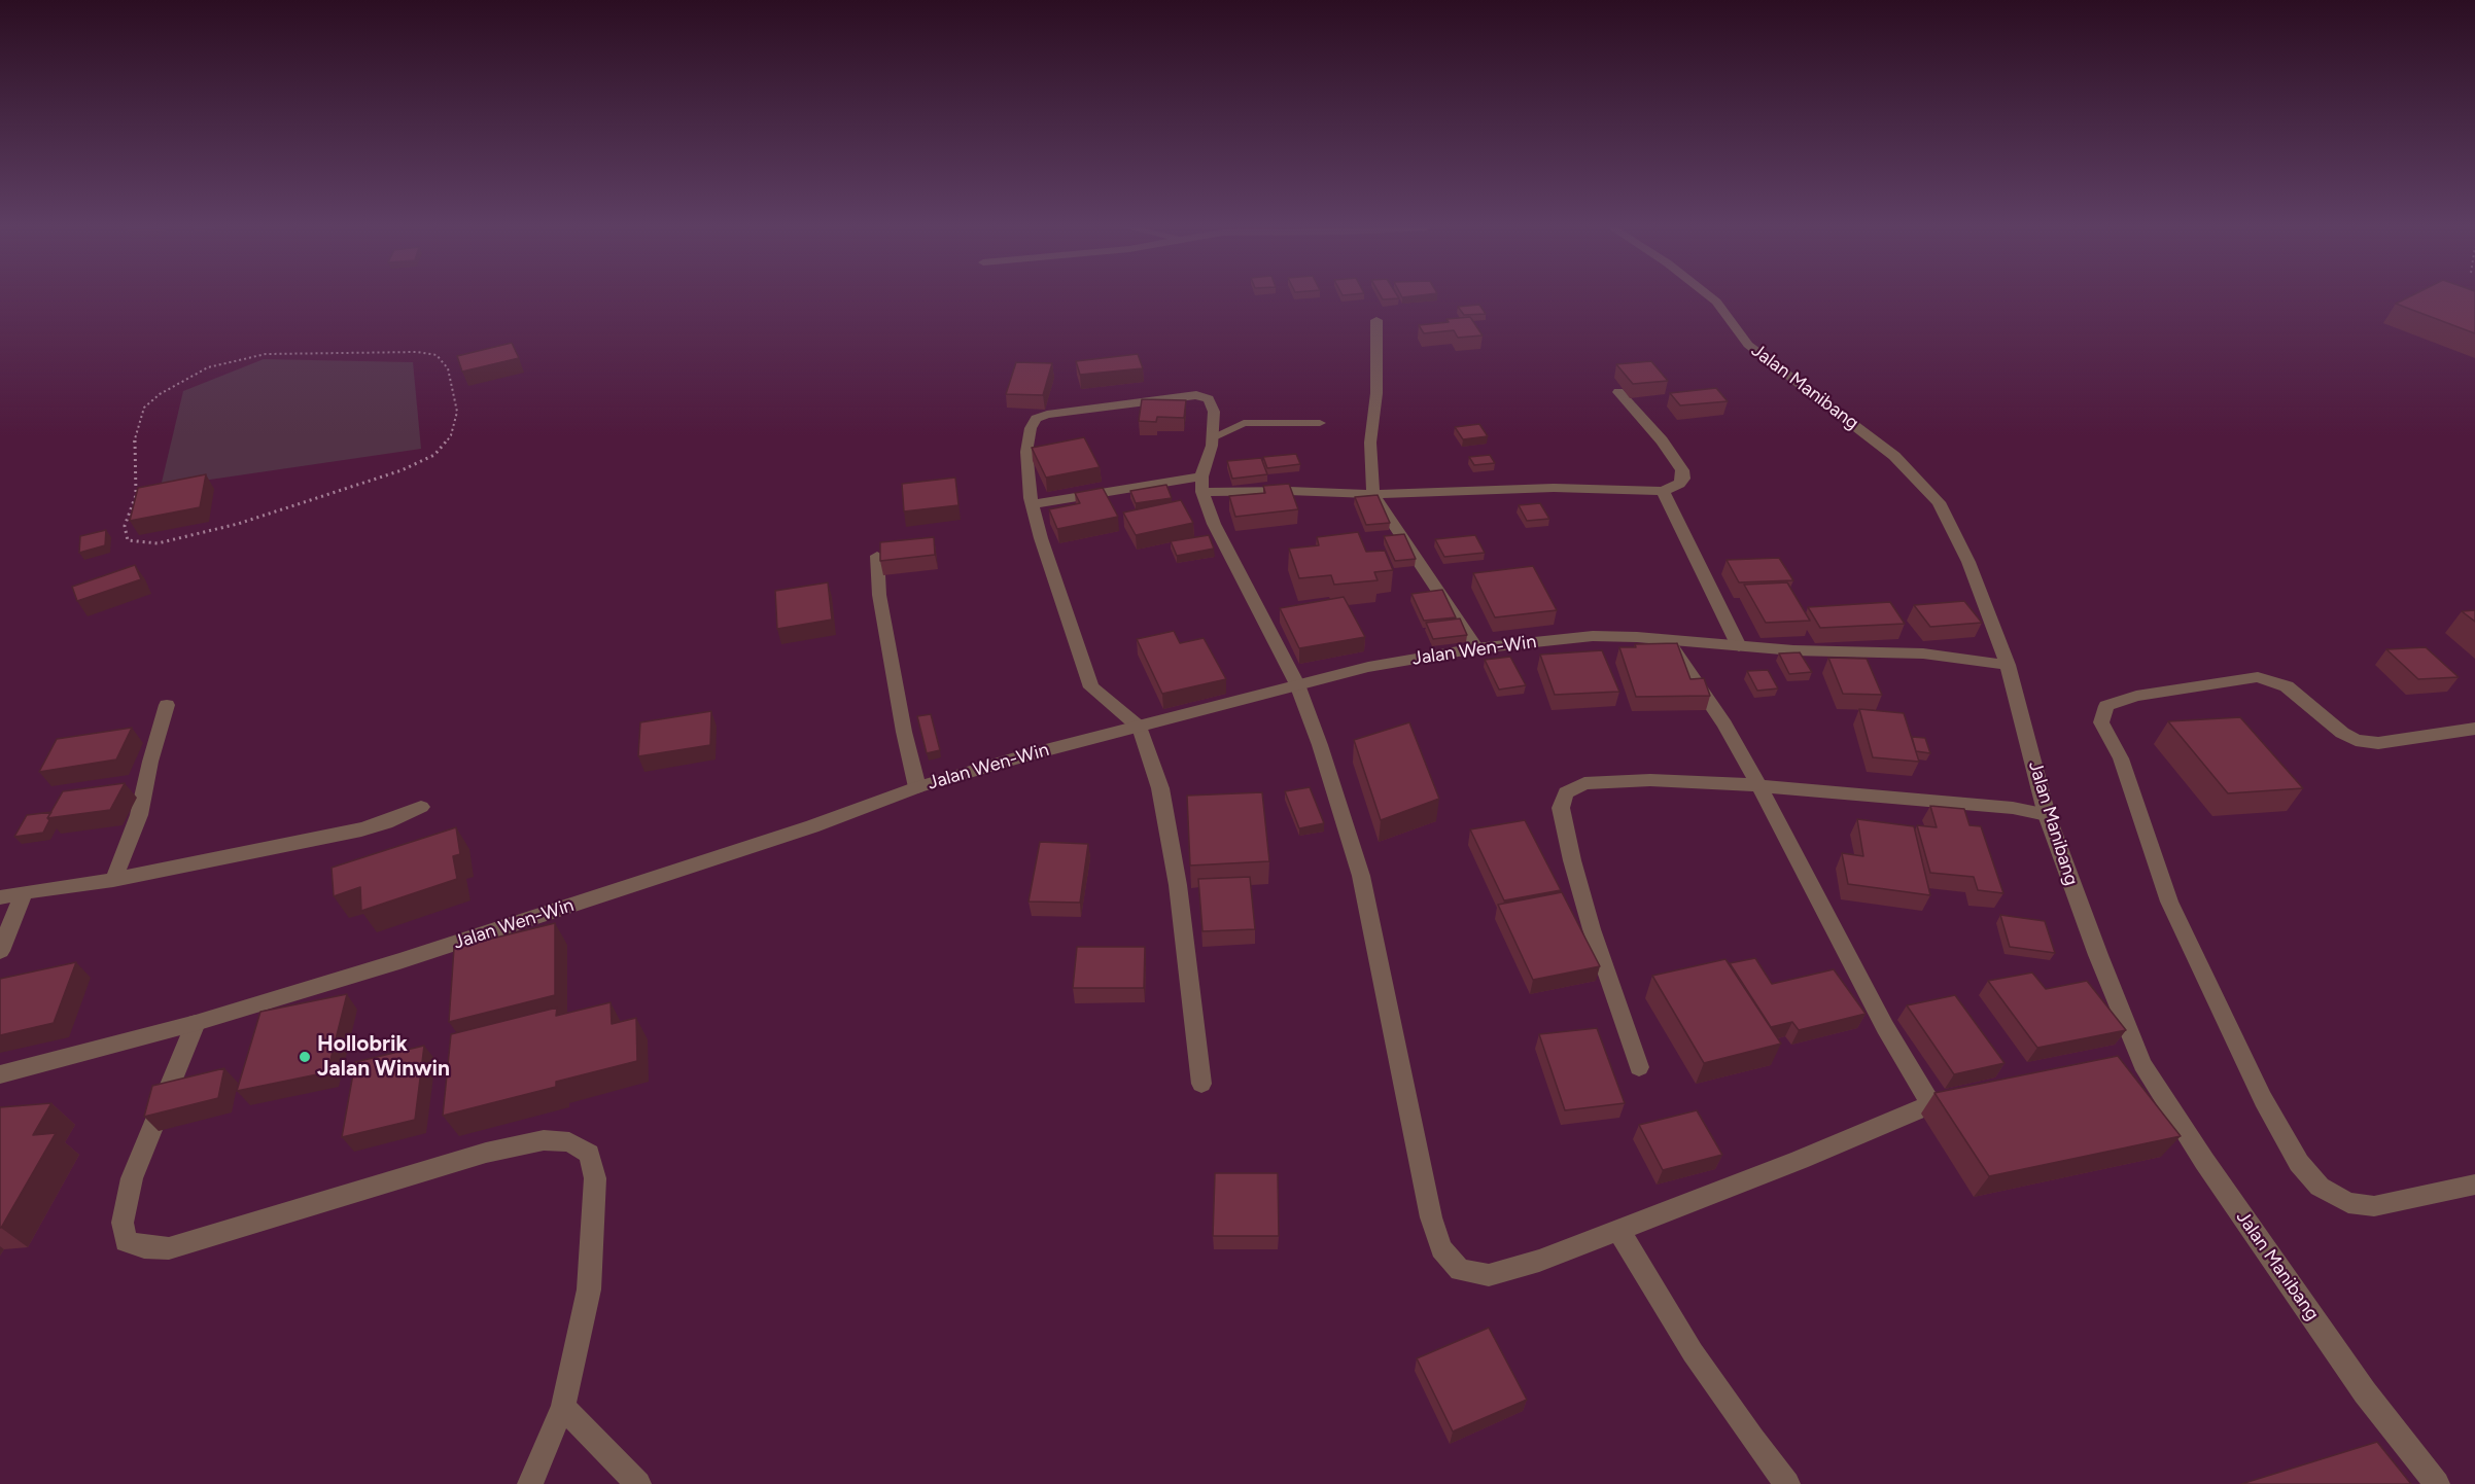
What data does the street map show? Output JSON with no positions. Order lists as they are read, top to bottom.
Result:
{
  "streets": {
    "street": ["Jalan Manibang", "Jalan Wen-Win"]
  },
  "crossings": [
    ["Jalan Manibang", "Jalan Wen-Win"]
  ],
  "places": ["Hollobrik Jalan Winwin"]
}
